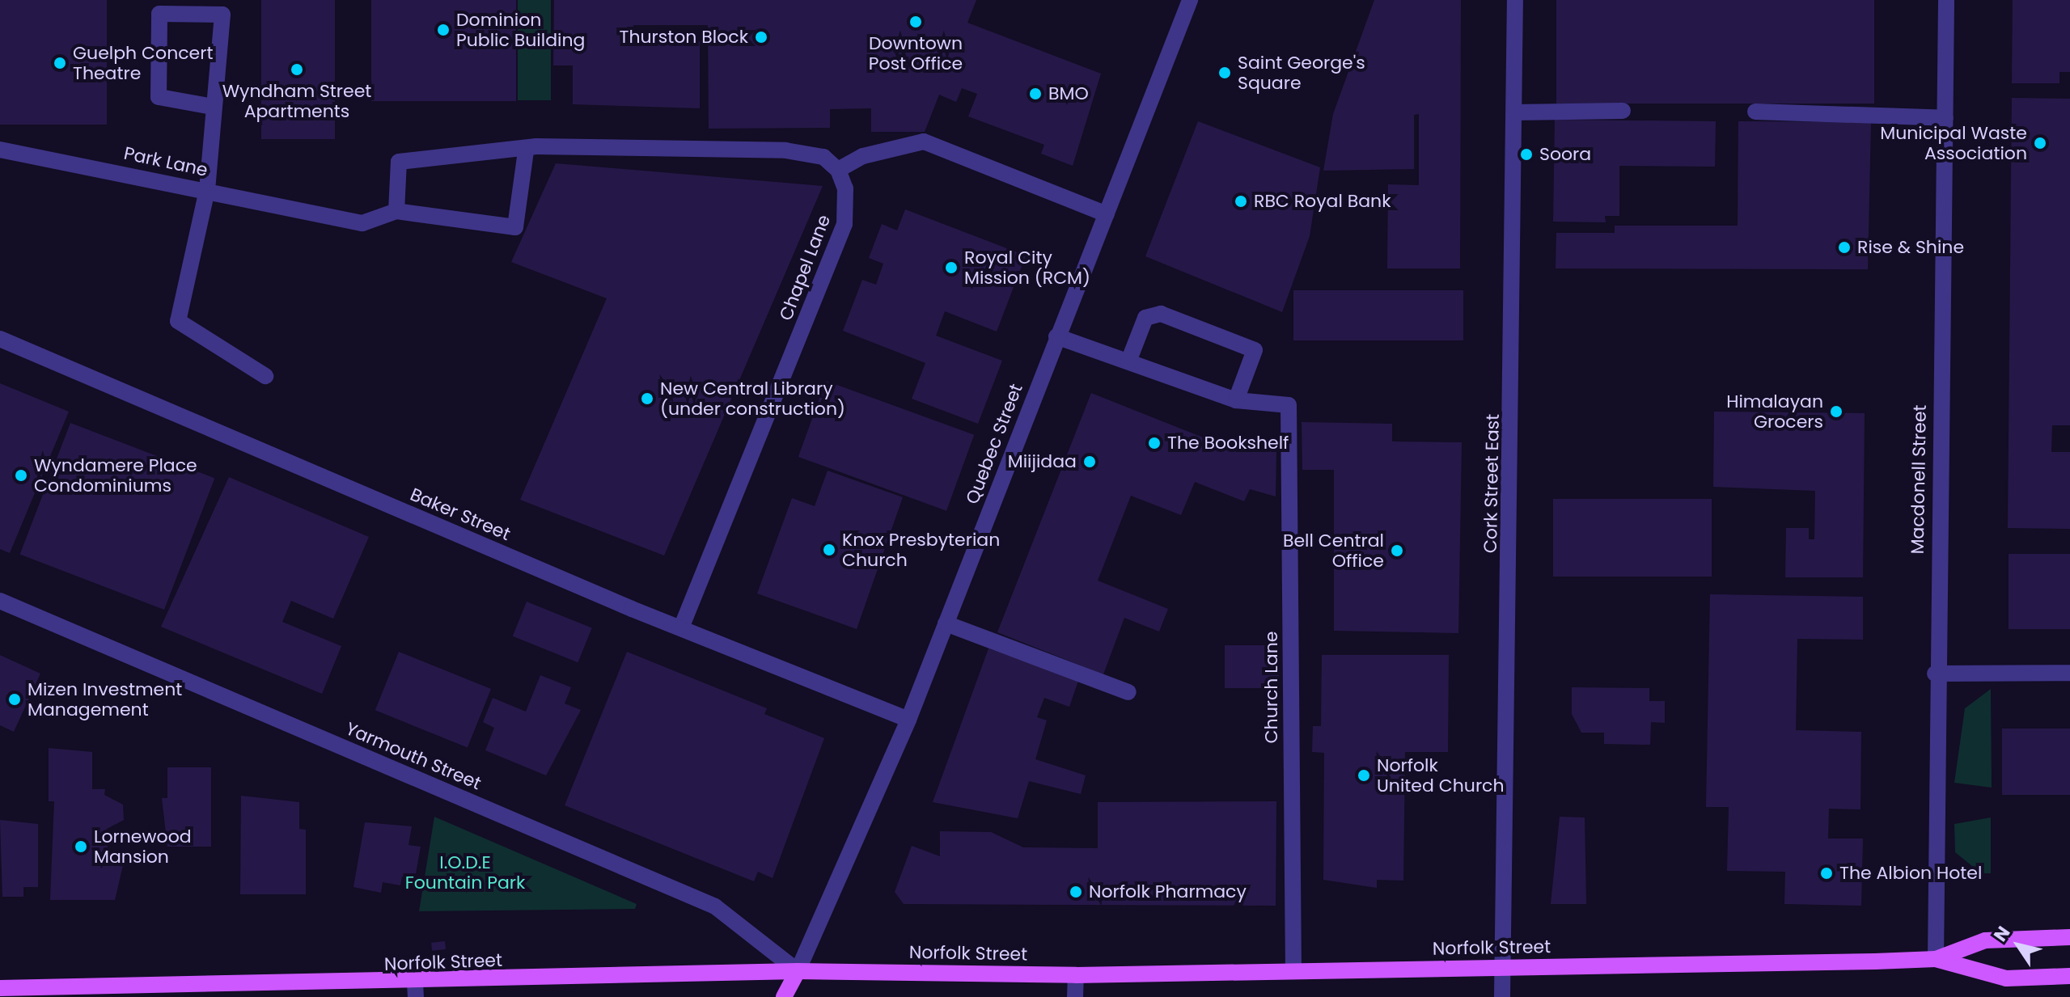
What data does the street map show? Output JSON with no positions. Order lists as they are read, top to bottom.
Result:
{
  "streets": {
    "main road": ["Norfolk Street"],
    "street": [
      "Park Lane",
      "Chapel Lane",
      "Quebec Street",
      "Macdonell Street",
      "Cork Street East",
      "Baker Street",
      "Church Lane",
      "Yarmouth Street"
    ]
  },
  "crossings": [
    ["Chapel Lane", "Baker Street"],
    ["Quebec Street", "Baker Street"],
    ["Quebec Street", "Yarmouth Street"],
    ["Quebec Street", "Norfolk Street"],
    ["Macdonell Street", "Norfolk Street"],
    ["Cork Street East", "Norfolk Street"],
    ["Church Lane", "Norfolk Street"],
    ["Yarmouth Street", "Norfolk Street"]
  ],
  "parks": ["I.O.D.E Fountain Park"],
  "places": [
    "Downtown Post Office",
    "Dominion Public Building",
    "Thurston Block",
    "Guelph Concert Theatre",
    "Wyndham Street Apartments",
    "Saint George's Square",
    "BMO",
    "Municipal Waste Association",
    "Soora",
    "RBC Royal Bank",
    "Rise & Shine",
    "Royal City Mission (RCM)",
    "New Central Library (under construction)",
    "Himalayan Grocers",
    "The Bookshelf",
    "Miijidaa",
    "Wyndamere Place Condominiums",
    "Knox Presbyterian Church",
    "Bell Central Office",
    "Mizen Investment Management",
    "Norfolk United Church",
    "Lornewood Mansion",
    "The Albion Hotel",
    "Norfolk Pharmacy"
  ],
  "north": "top left"
}
